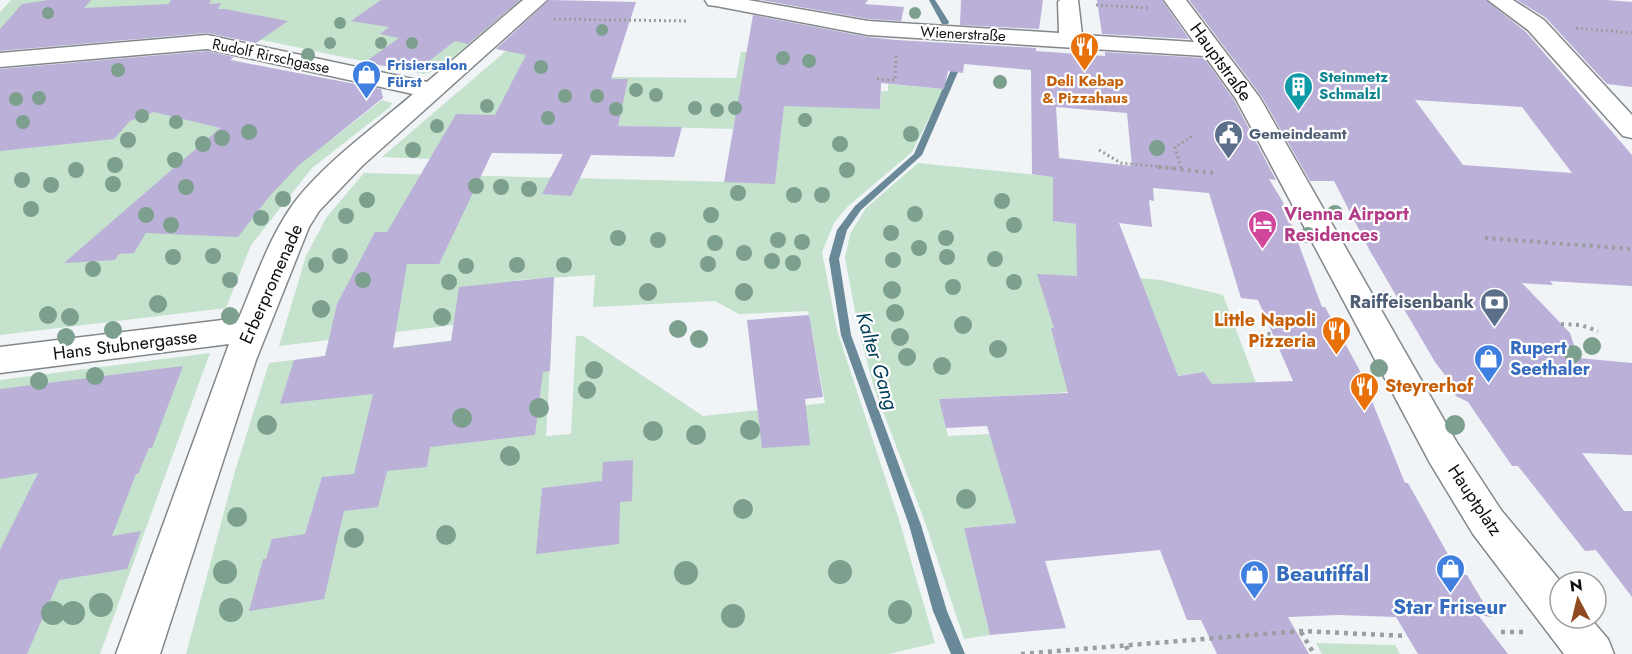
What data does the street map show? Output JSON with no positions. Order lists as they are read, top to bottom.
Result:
{
  "streets": {
    "street": [
      "Wienerstraße",
      "Rudolf Rirschgasse",
      "Hauptstraße",
      "Erberpromenade",
      "Hans Stubnergasse",
      "Hauptplatz"
    ]
  },
  "crossings": [
    ["Wienerstraße", "Hauptstraße"],
    ["Rudolf Rirschgasse", "Erberpromenade"],
    ["Hauptstraße", "Hauptplatz"],
    ["Erberpromenade", "Hans Stubnergasse"]
  ],
  "water": ["Kalter Gang"],
  "places": {
    "restaurant": ["Deli Kebap & Pizzahaus", "Little Napoli Pizzeria", "Steyrerhof"],
    "shop": [
      "Frisiersalon Fürst",
      "Rupert Seethaler",
      "Star Friseur",
      "Beautiffal"
    ],
    "building": ["Steinmetz Schmalzl"],
    "public building": ["Gemeindeamt"],
    "hotel": ["Vienna Airport Residences"],
    "bank": ["Raiffeisenbank"]
  },
  "north": "top"
}
